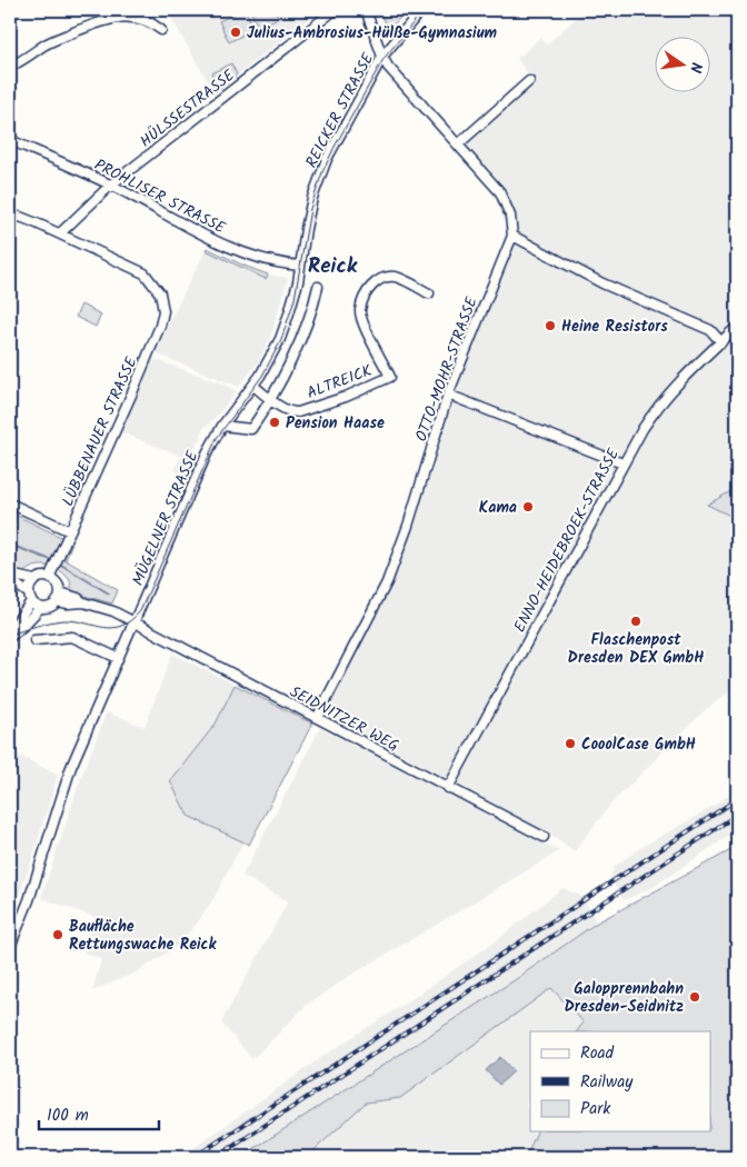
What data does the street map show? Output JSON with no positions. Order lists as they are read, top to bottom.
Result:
{
  "streets": {
    "street": [
      "HÜLSSESTRASSE",
      "REICKER STRASSE",
      "PROHLISER STRASSE",
      "OTTO-MOHR-STRASSE",
      "ALTREICK",
      "LÜBBENAUER STRASSE",
      "MÜGELNER STRASSE",
      "ENNO-HEIDEBROEK-STRASSE",
      "SEIDNITZER WEG"
    ]
  },
  "crossings": [
    ["HÜLSSESTRASSE", "PROHLISER STRASSE"],
    ["HÜLSSESTRASSE", "LÜBBENAUER STRASSE"],
    ["REICKER STRASSE", "PROHLISER STRASSE"],
    ["OTTO-MOHR-STRASSE", "SEIDNITZER WEG"],
    ["LÜBBENAUER STRASSE", "SEIDNITZER WEG"],
    ["MÜGELNER STRASSE", "SEIDNITZER WEG"],
    ["ENNO-HEIDEBROEK-STRASSE", "SEIDNITZER WEG"]
  ],
  "districts": ["Reick"],
  "places": [
    "Julius-Ambrosius-Hülße-Gymnasium",
    "Heine Resistors",
    "Pension Haase",
    "Kama",
    "Flaschenpost Dresden DEX GmbH",
    "CooolCase GmbH",
    "Baufläche Rettungswache Reick",
    "Galopprennbahn Dresden-Seidnitz"
  ],
  "legend": ["Road", "Railway", "Park"],
  "scale_bar": "100 m",
  "north": "right"
}
